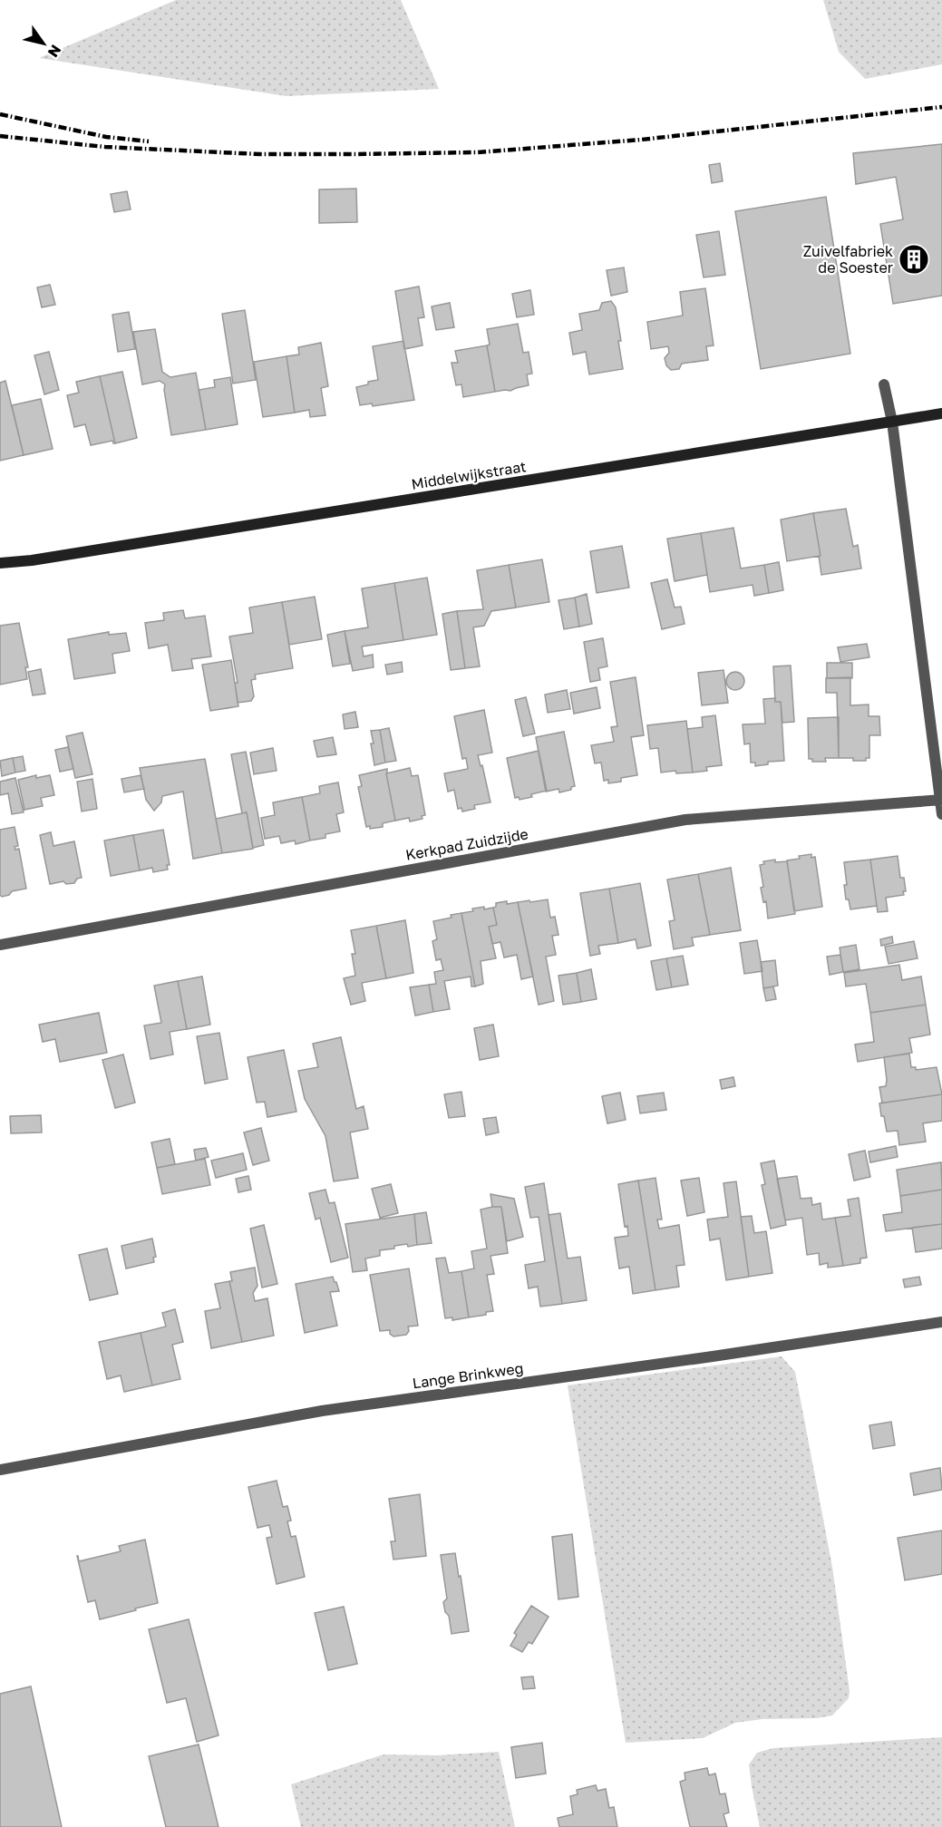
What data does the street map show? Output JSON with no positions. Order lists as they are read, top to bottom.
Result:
{
  "streets": {
    "main road": ["Middelwijkstraat"],
    "street": ["Kerkpad Zuidzijde", "Lange Brinkweg"]
  },
  "places": {
    "building": ["Zuivelfabriek de Soester"]
  },
  "north": "bottom right"
}
